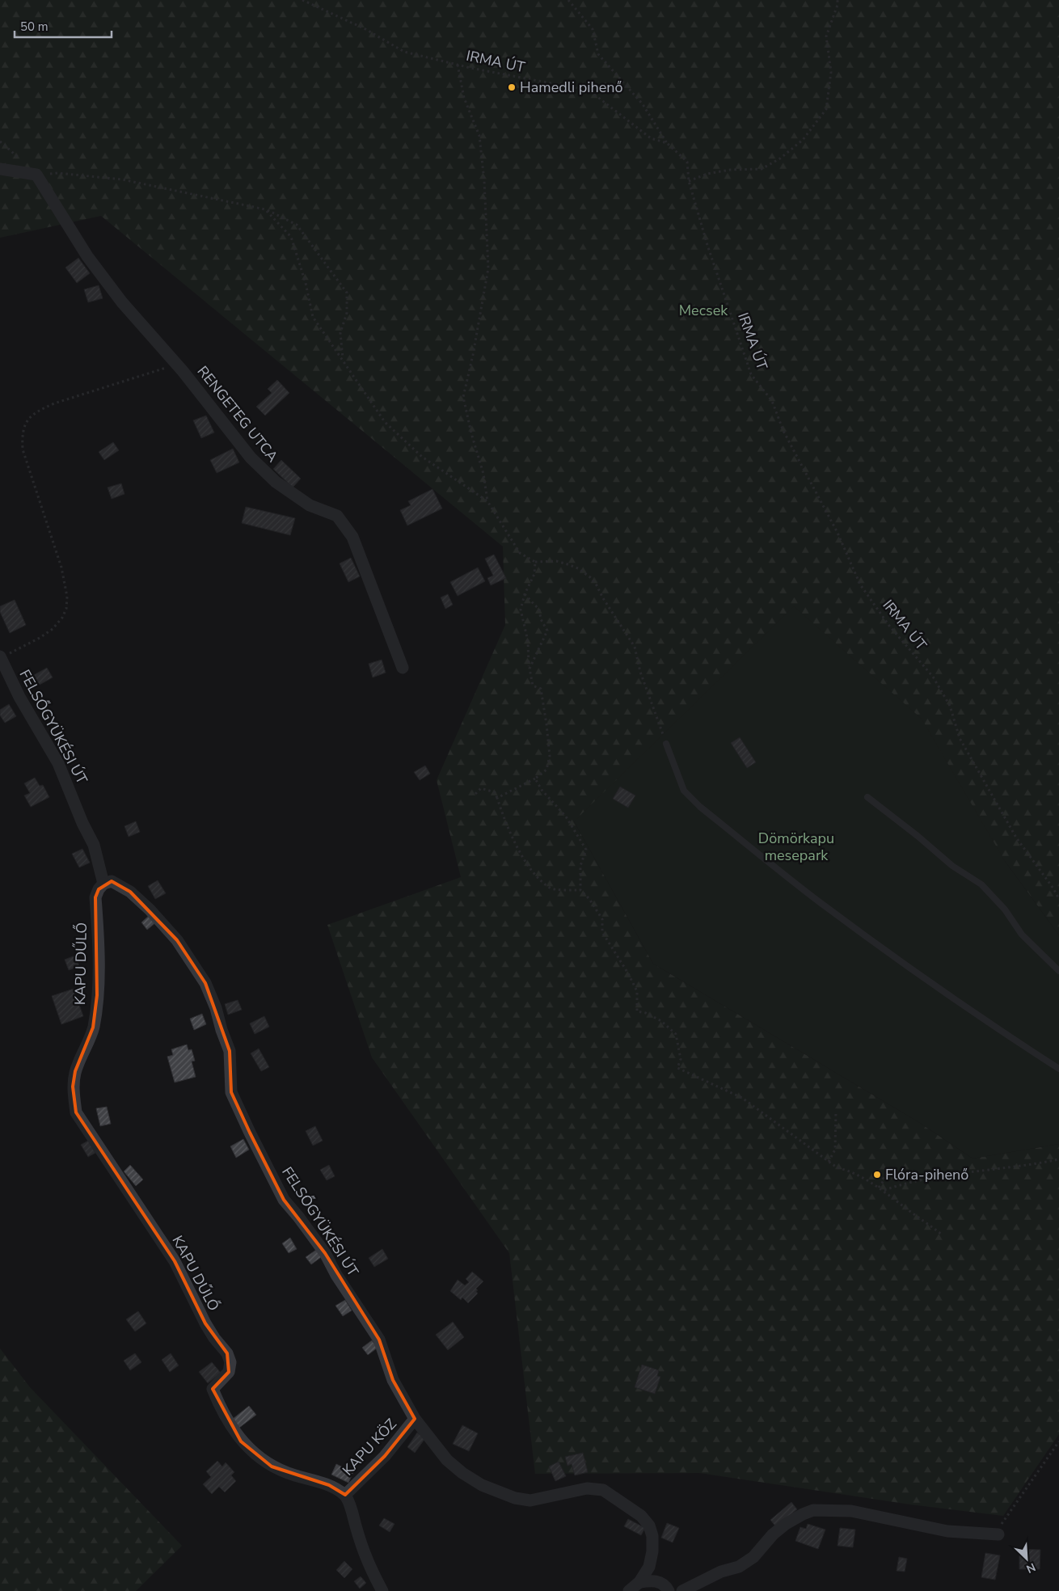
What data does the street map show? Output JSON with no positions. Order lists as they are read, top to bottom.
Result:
{
  "streets": {
    "street": [
      "RENGETEG UTCA",
      "FELSŐGYÜKÉSI ÚT",
      "KAPU DŰLŐ",
      "KAPU KÖZ"
    ],
    "path": ["IRMA ÚT"]
  },
  "crossings": [
    ["FELSŐGYÜKÉSI ÚT", "KAPU DŰLŐ"],
    ["FELSŐGYÜKÉSI ÚT", "KAPU KÖZ"],
    ["KAPU DŰLŐ", "KAPU KÖZ"]
  ],
  "parks": ["Mecsek", "Dömörkapu mesepark"],
  "places": ["Hamedli pihenő", "Flóra-pihenő"],
  "scale_bar": "50 m",
  "north": "bottom right"
}
